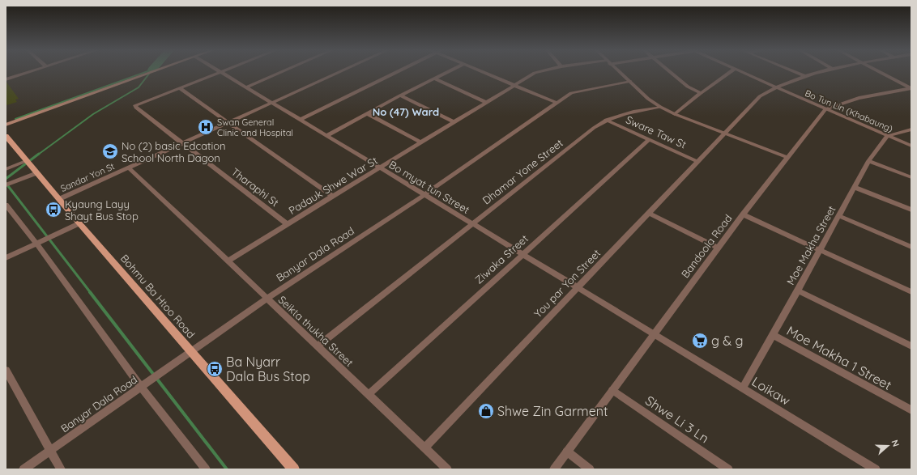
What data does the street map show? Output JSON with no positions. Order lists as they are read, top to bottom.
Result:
{
  "streets": {
    "main road": ["Bohmu Ba Htoo Road"],
    "street": [
      "Bo Tun Lin (Khabaung)",
      "Sware Taw St",
      "Dhamar Yone Street",
      "Sandar Yon St",
      "Padauk Shwe War St",
      "Tharaphi St",
      "Bo myat tun Street",
      "Moe Makha Street",
      "Bandoola Road",
      "Banyar Dala Road",
      "Ziwaka Street",
      "You par Yon Street",
      "Seikta thukha Street",
      "Moe Makha 1 Street",
      "Loikaw",
      "Shwe Li 3 Ln"
    ]
  },
  "crossings": [
    ["Bo Tun Lin (Khabaung)", "Moe Makha Street"],
    ["Bo Tun Lin (Khabaung)", "Bandoola Road"],
    ["Bo Tun Lin (Khabaung)", "You par Yon Street"],
    ["Sware Taw St", "Dhamar Yone Street"],
    ["Sware Taw St", "Ziwaka Street"],
    ["Sware Taw St", "You par Yon Street"],
    ["Dhamar Yone Street", "Bo myat tun Street"],
    ["Dhamar Yone Street", "Seikta thukha Street"],
    ["Sandar Yon St", "Tharaphi St"],
    ["Sandar Yon St", "Bo myat tun Street"],
    ["Sandar Yon St", "Bohmu Ba Htoo Road"],
    ["Sandar Yon St", "Seikta thukha Street"],
    ["Padauk Shwe War St", "Tharaphi St"],
    ["Padauk Shwe War St", "Bo myat tun Street"],
    ["Padauk Shwe War St", "Seikta thukha Street"],
    ["Bo myat tun Street", "Bandoola Road"],
    ["Bo myat tun Street", "Banyar Dala Road"],
    ["Bo myat tun Street", "Ziwaka Street"],
    ["Bo myat tun Street", "You par Yon Street"],
    ["Bo myat tun Street", "Loikaw"],
    ["Moe Makha Street", "Moe Makha 1 Street"],
    ["Moe Makha Street", "Loikaw"],
    ["Bandoola Road", "Loikaw"],
    ["Bandoola Road", "Shwe Li 3 Ln"],
    ["Banyar Dala Road", "Bohmu Ba Htoo Road"],
    ["Banyar Dala Road", "Seikta thukha Street"],
    ["Ziwaka Street", "Seikta thukha Street"],
    ["You par Yon Street", "Seikta thukha Street"]
  ],
  "districts": ["No (47) Ward"],
  "places": {
    "hospital": ["Swan General Clinic and Hospital"],
    "school or university": ["No (2) basic Edcation School North Dagon"],
    "bus stop": ["Kyaung Layy Shayt Bus Stop", "Ba Nyarr Dala Bus Stop"],
    "supermarket": ["g & g"],
    "shop": ["Shwe Zin Garment"]
  },
  "north": "right"
}
